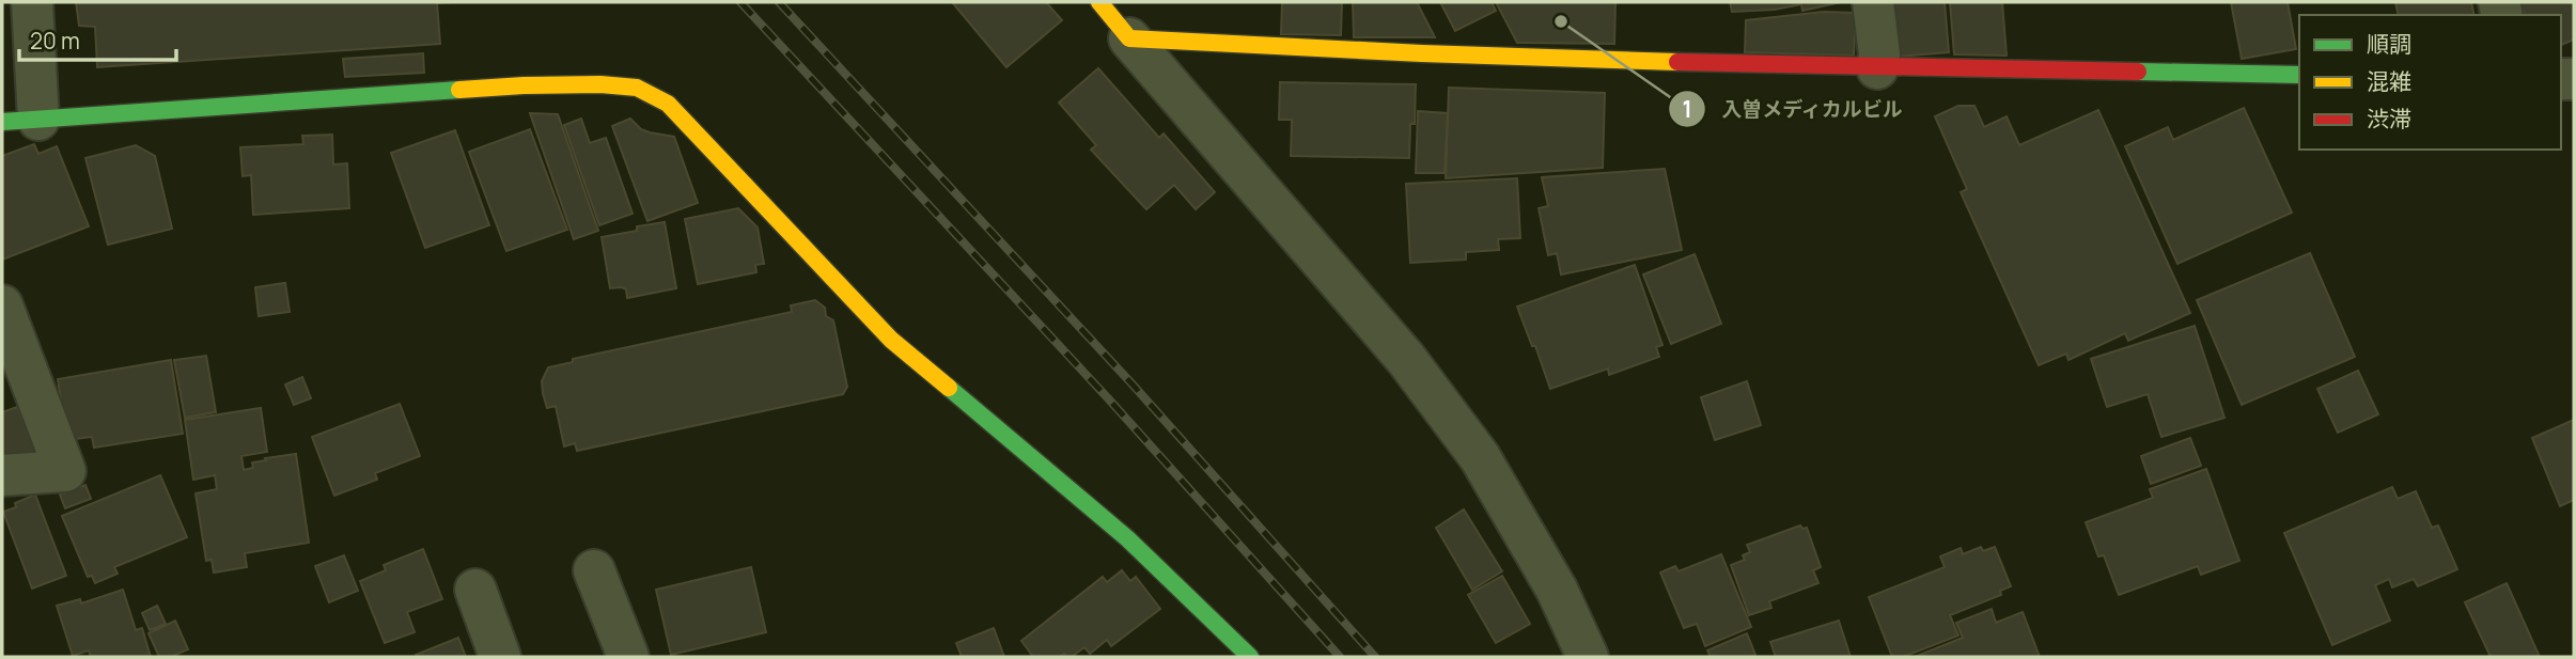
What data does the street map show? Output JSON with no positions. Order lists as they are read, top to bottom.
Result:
{
  "places": ["入曽メディカルビル"],
  "legend": ["順調", "混雑", "渋滞"],
  "scale_bar": "20 m"
}
